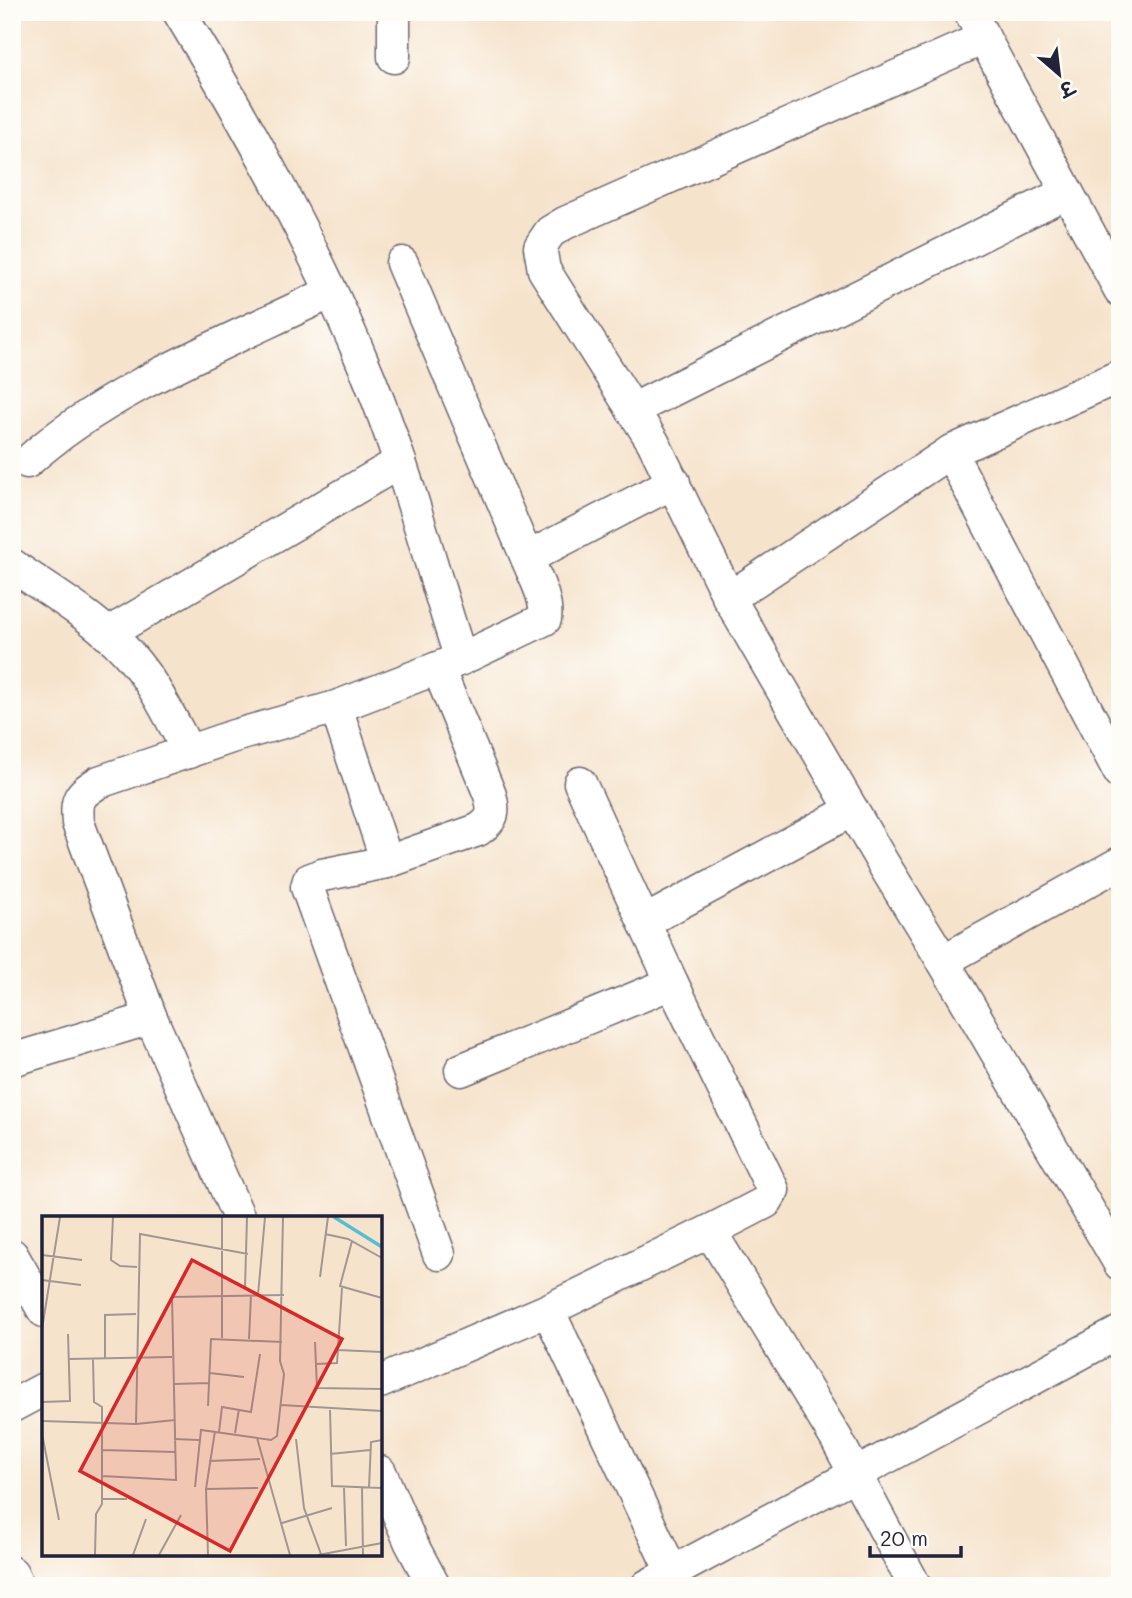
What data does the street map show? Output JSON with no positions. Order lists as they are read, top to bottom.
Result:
{
  "scale_bar": "20 m",
  "north": "bottom right"
}
